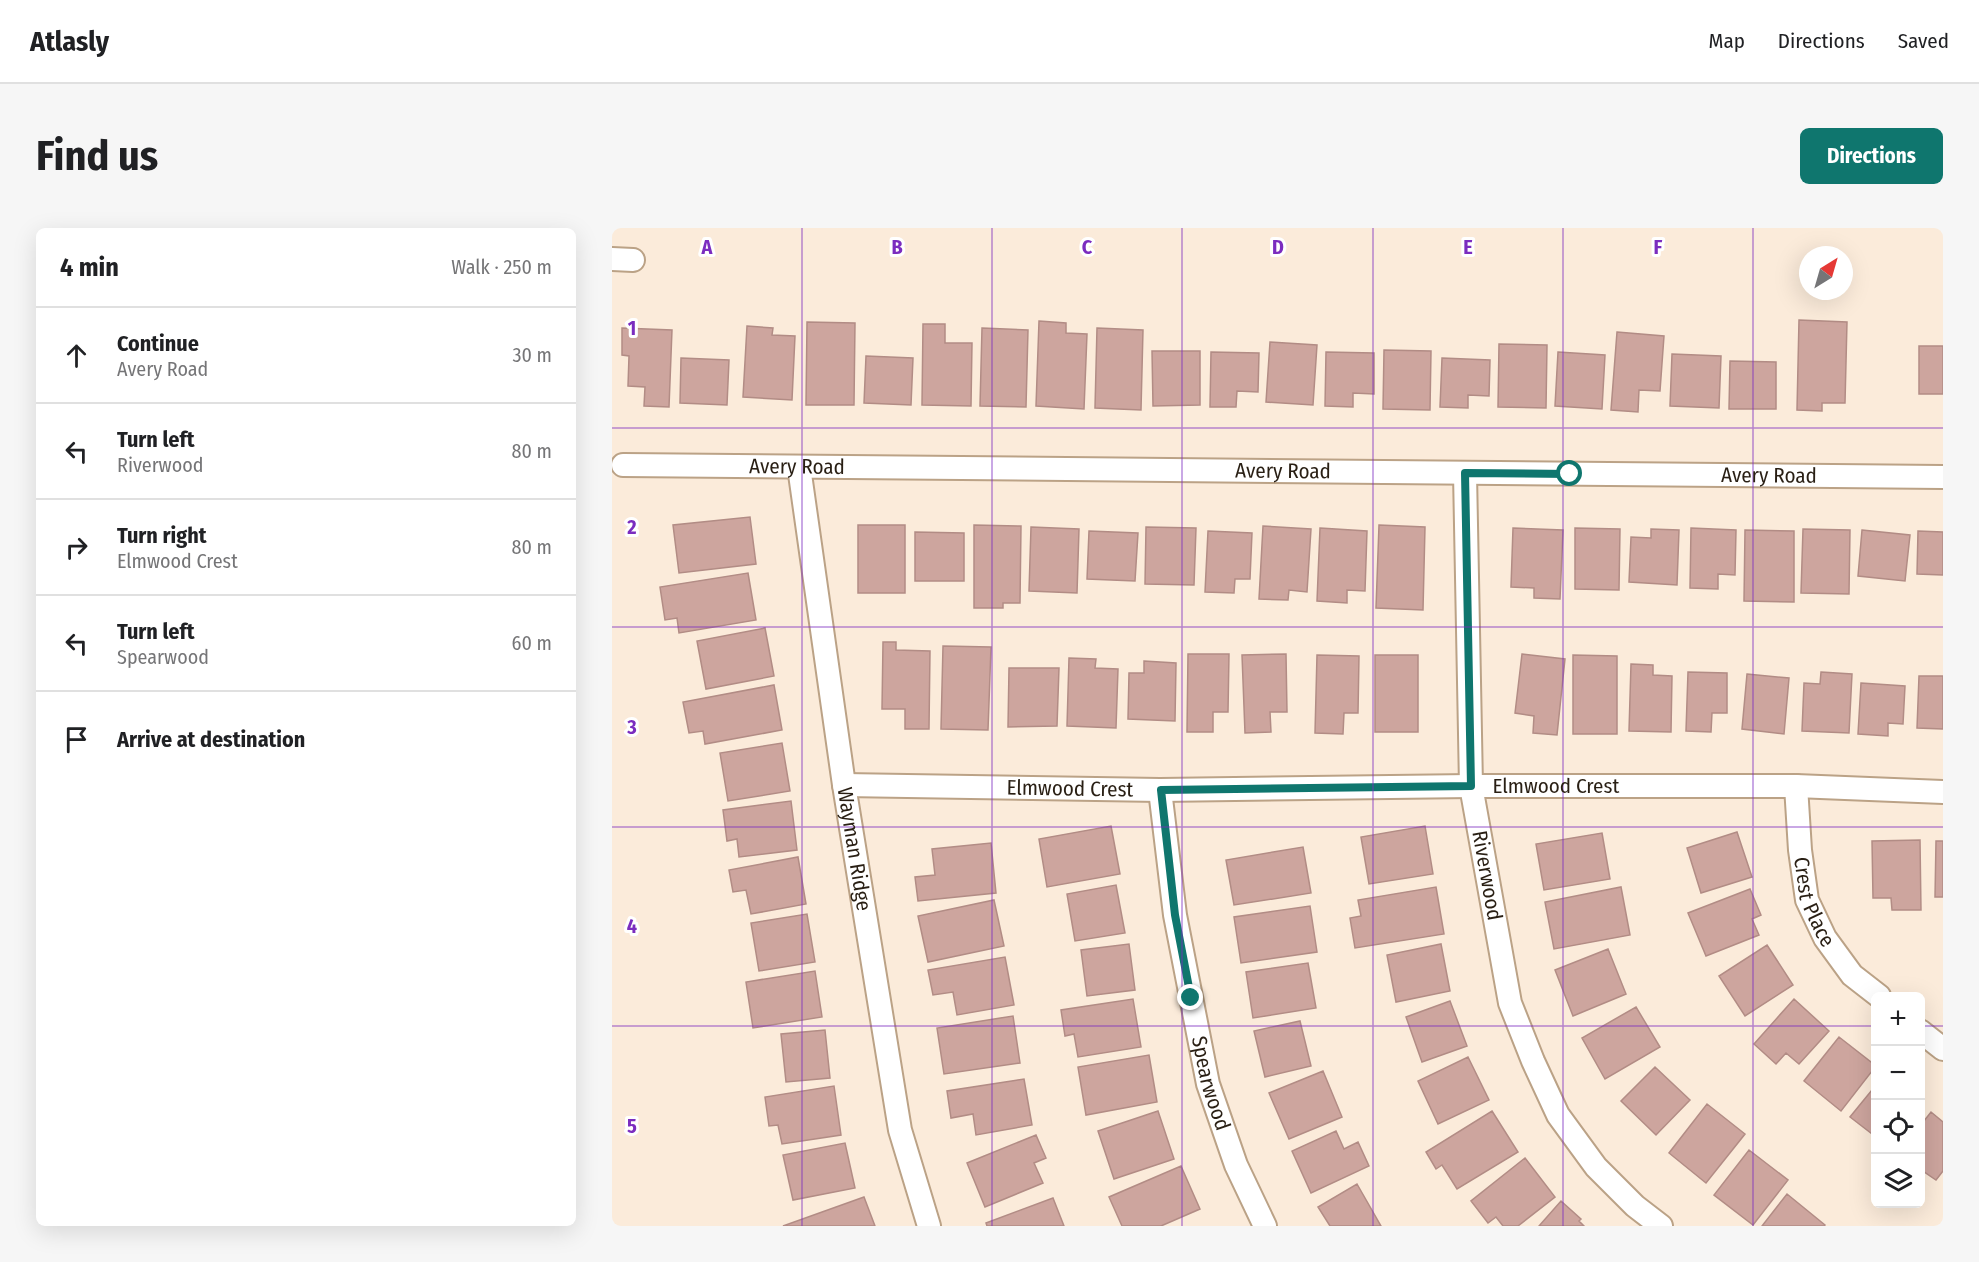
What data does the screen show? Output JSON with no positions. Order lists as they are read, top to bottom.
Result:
{
  "streets": {
    "street": [
      "Avery Road",
      "Elmwood Crest",
      "Wayman Ridge",
      "Riverwood",
      "Crest Place",
      "Spearwood"
    ]
  },
  "crossings": [
    ["Avery Road", "Wayman Ridge"],
    ["Avery Road", "Riverwood"],
    ["Elmwood Crest", "Wayman Ridge"],
    ["Elmwood Crest", "Riverwood"],
    ["Elmwood Crest", "Crest Place"],
    ["Elmwood Crest", "Spearwood"]
  ],
  "north": "top right",
  "page": {
    "header": "Atlasly",
    "nav": ["Map", "Directions", "Saved"],
    "buttons": "Directions",
    "title": "Find us",
    "heading": ["4 min", "Walk · 250 m"],
    "list": [
      ["Continue", "Avery Road", "30 m"],
      ["Turn left", "Riverwood", "80 m"],
      ["Turn right", "Elmwood Crest", "80 m"],
      ["Turn left", "Spearwood", "60 m"],
      "Arrive at destination"
    ],
    "map_buttons": ["+", "−"]
  },
  "grid": {
    "columns": [
      "A",
      "B",
      "C",
      "D",
      "E",
      "F"
    ],
    "rows": [
      "1",
      "2",
      "3",
      "4",
      "5"
    ]
  }
}
